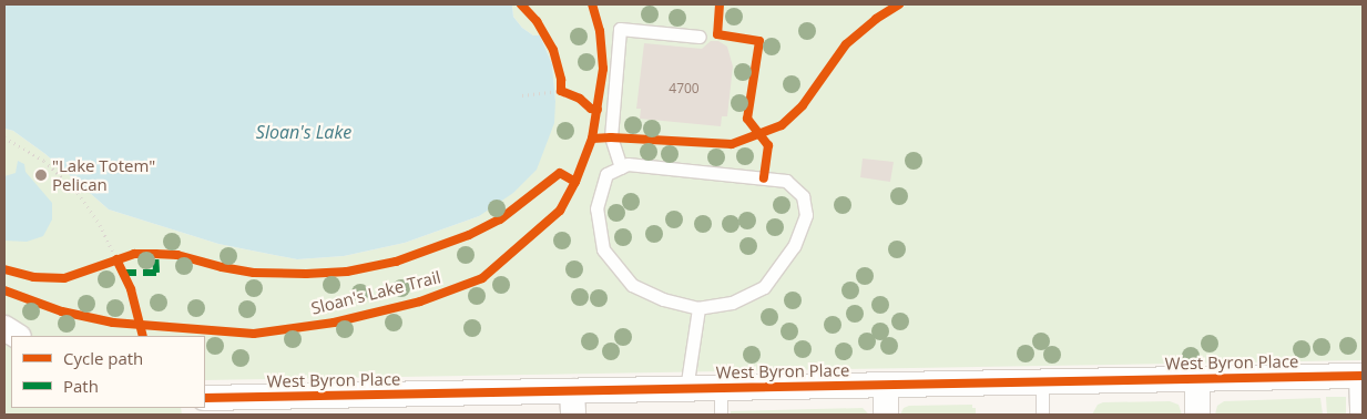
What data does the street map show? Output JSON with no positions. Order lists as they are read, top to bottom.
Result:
{
  "streets": {
    "street": ["West Byron Place"],
    "cycle path": ["Sloan's Lake Trail"]
  },
  "water": ["Sloan's Lake"],
  "places": ["\"Lake Totem\" Pelican"],
  "house_numbers": ["4700"],
  "legend": ["Cycle path", "Path"]
}
